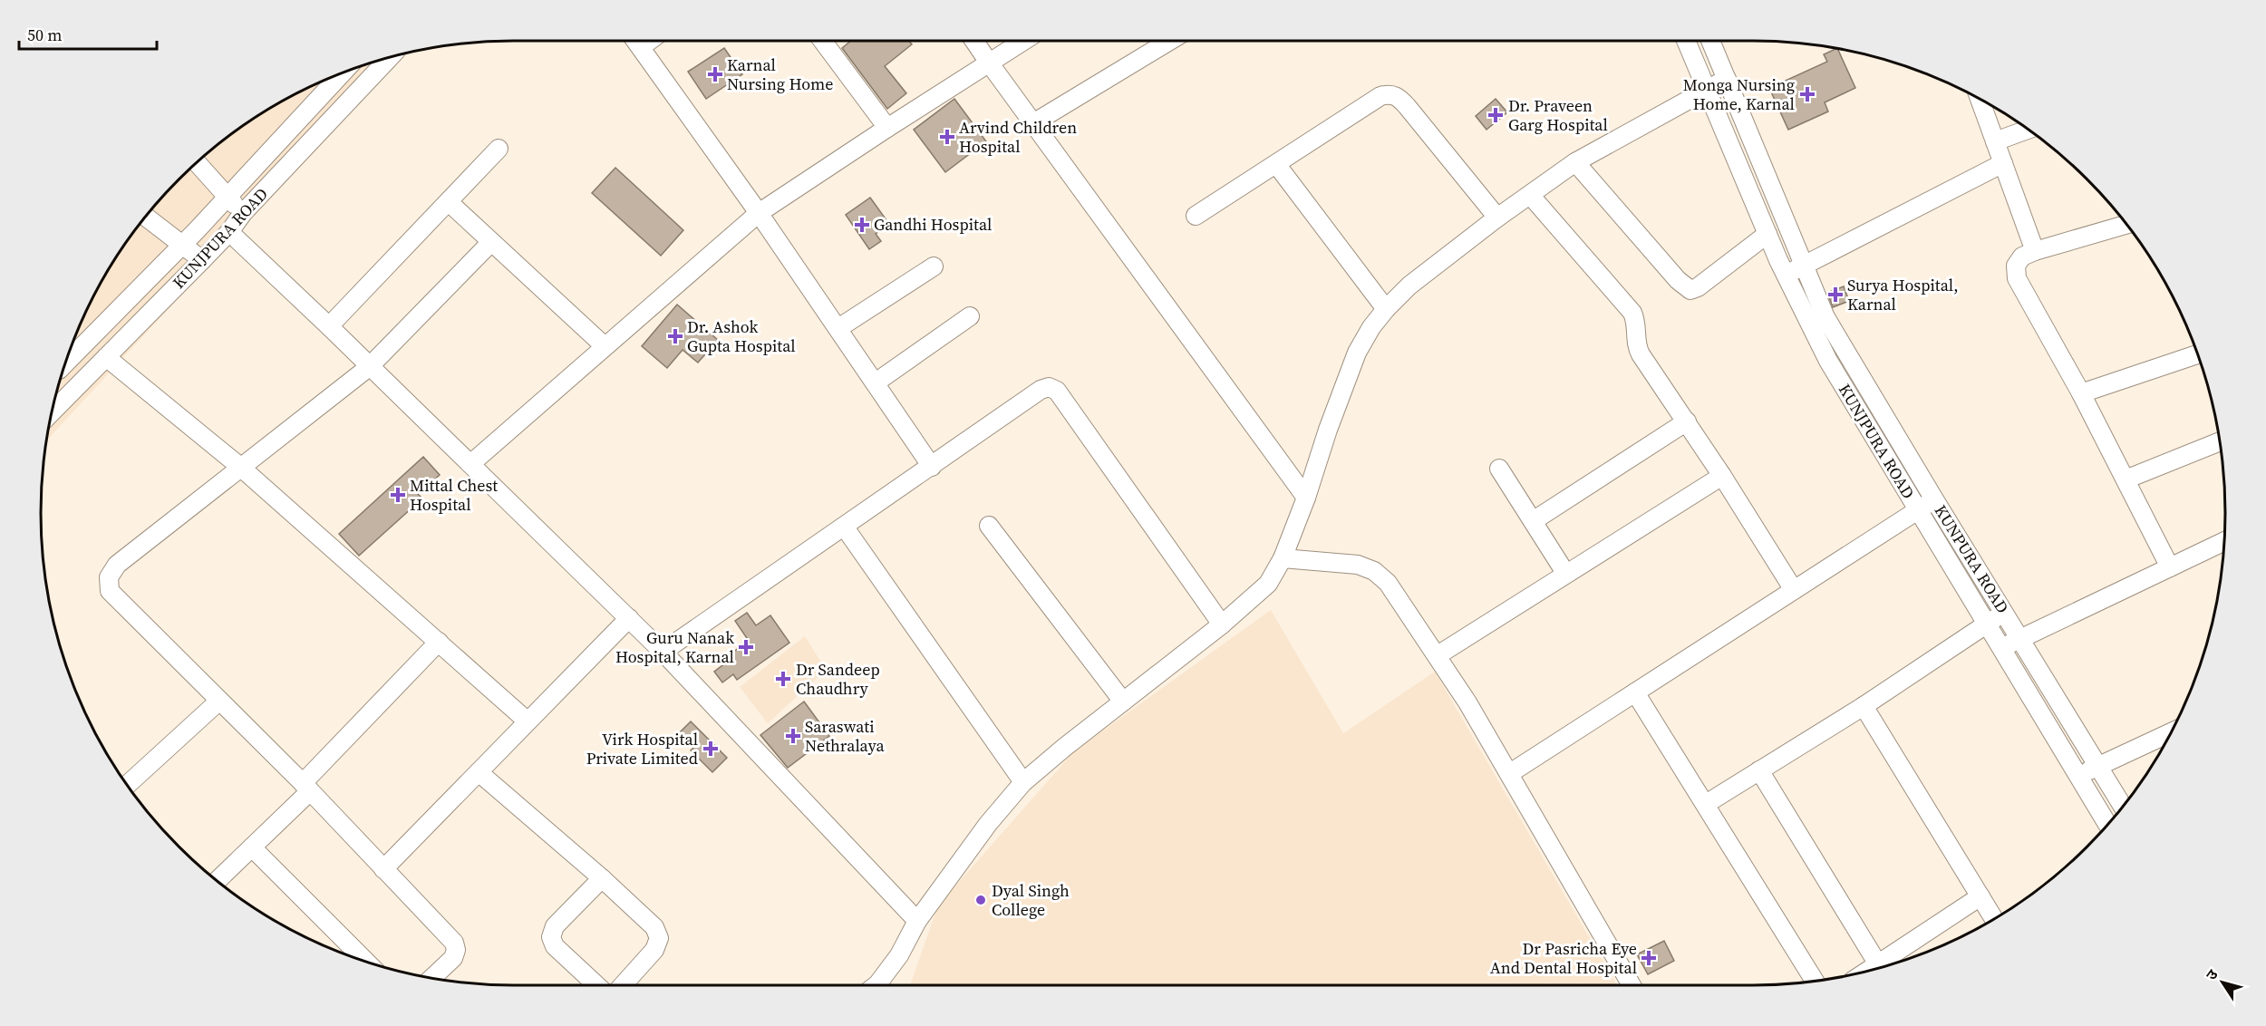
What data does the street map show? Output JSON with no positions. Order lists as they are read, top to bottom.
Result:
{
  "streets": {
    "street": ["KUNJPURA ROAD", "KUNPURA ROAD"]
  },
  "places": {
    "health": [
      "Karnal Nursing Home",
      "Monga Nursing Home, Karnal",
      "Dr. Praveen Garg Hospital",
      "Arvind Children Hospital",
      "Gandhi Hospital",
      "Surya Hospital, Karnal",
      "Dr. Ashok Gupta Hospital",
      "Mittal Chest Hospital",
      "Guru Nanak Hospital, Karnal",
      "Dr Sandeep Chaudhry",
      "Saraswati Nethralaya",
      "Virk Hospital Private Limited",
      "Dr Pasricha Eye And Dental Hospital"
    ],
    "other": ["Dyal Singh College"]
  },
  "scale_bar": "50 m",
  "north": "top left"
}
